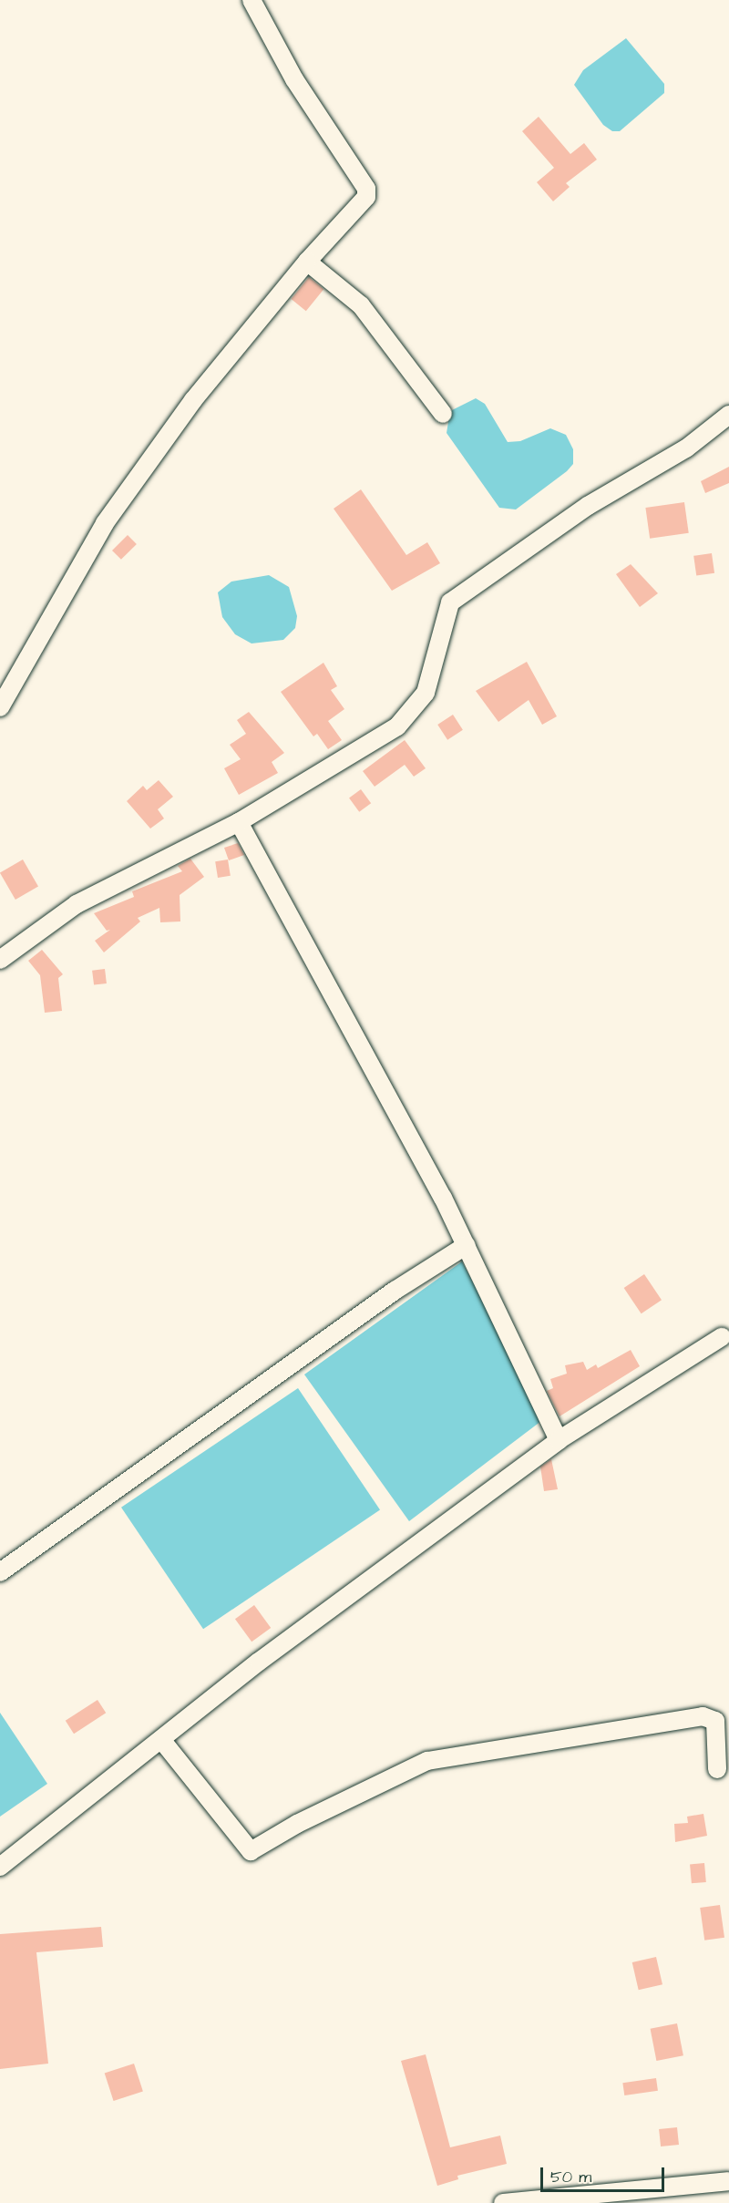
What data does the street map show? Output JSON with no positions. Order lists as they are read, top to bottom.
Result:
{
  "scale_bar": "50 m"
}
